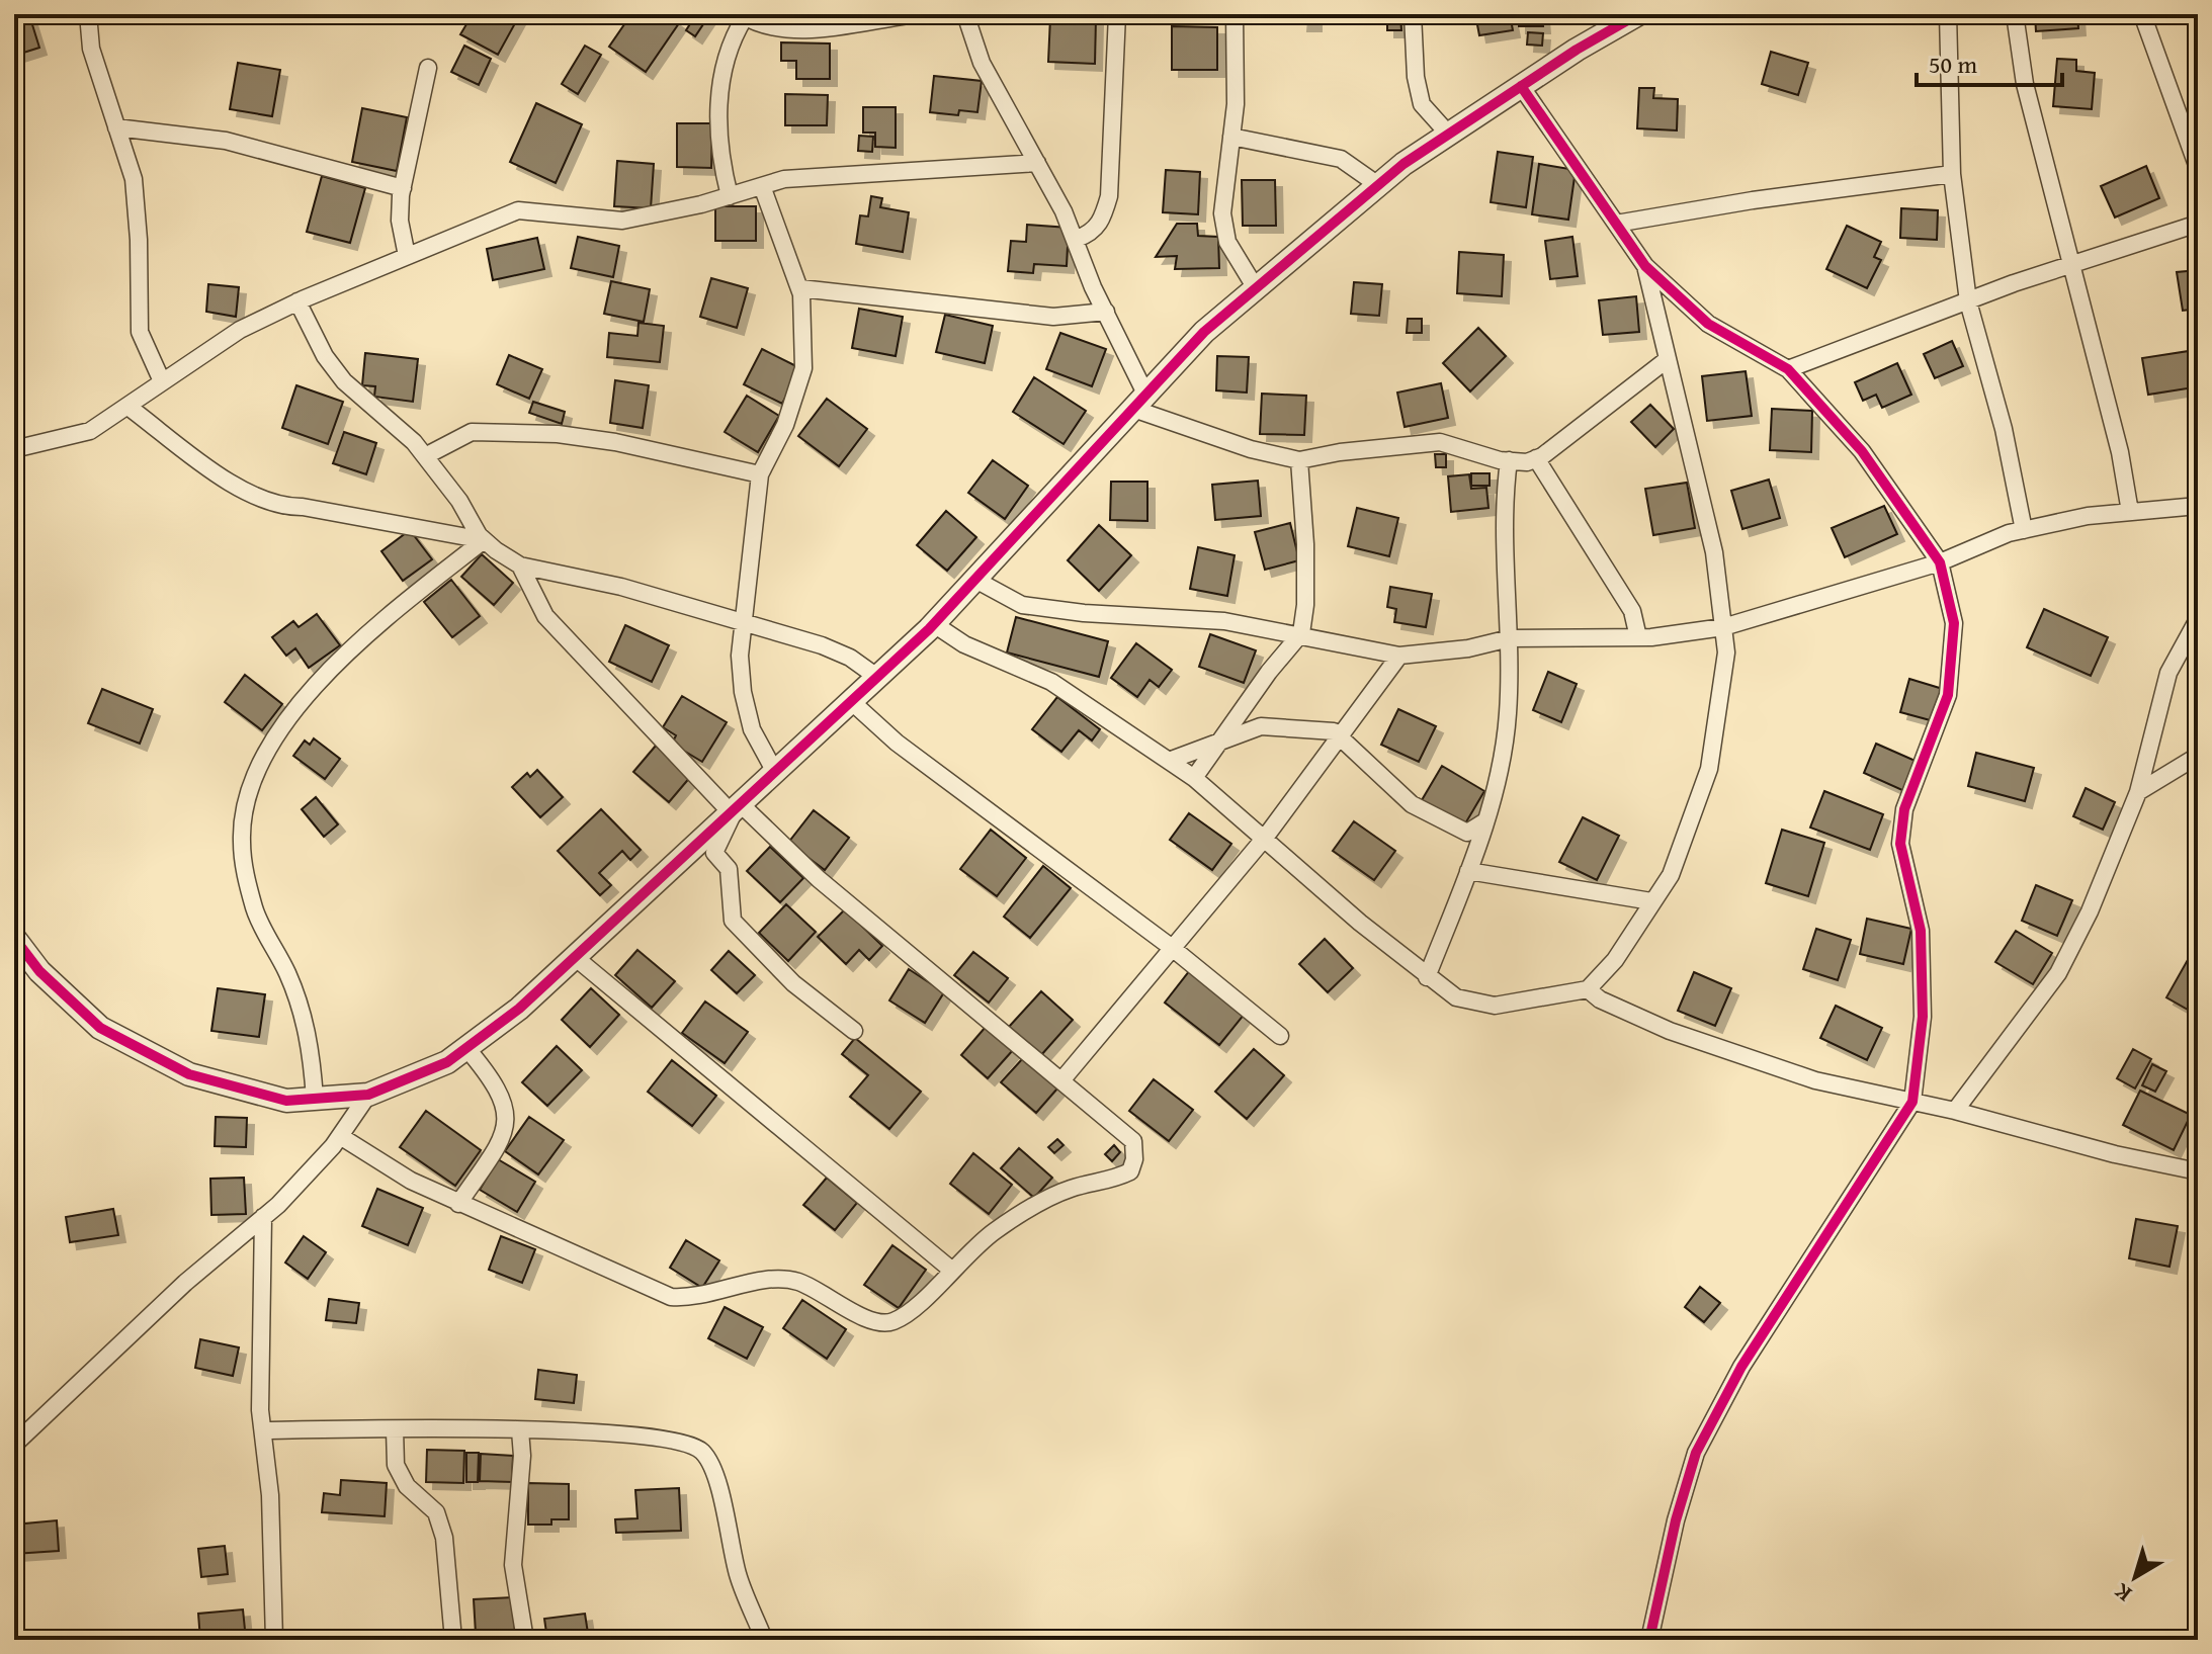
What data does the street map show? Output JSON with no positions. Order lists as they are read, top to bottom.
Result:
{
  "scale_bar": "50 m",
  "north": "bottom left"
}
